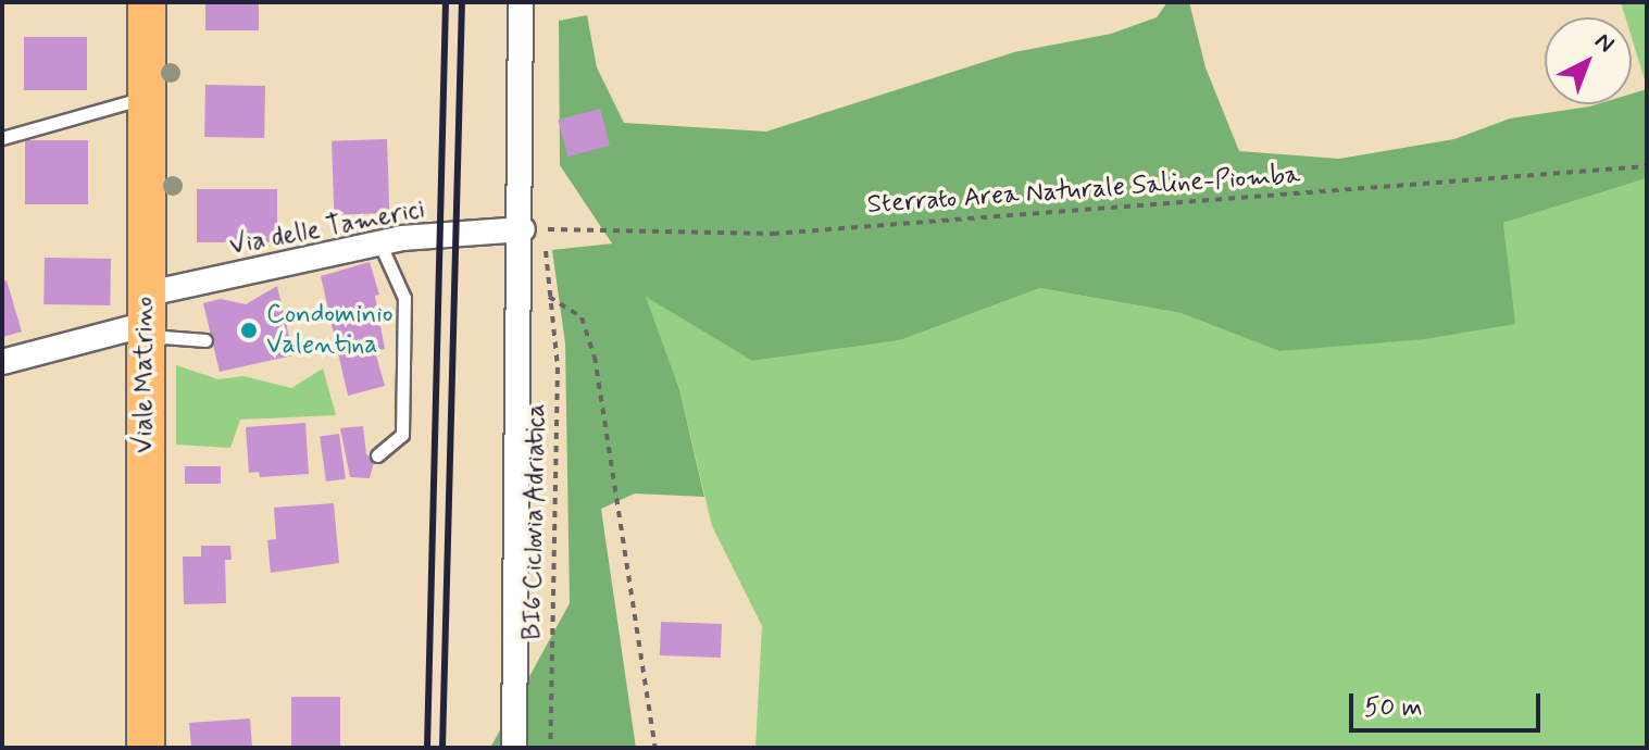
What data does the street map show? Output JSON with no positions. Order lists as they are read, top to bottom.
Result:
{
  "streets": {
    "main road": ["Viale Matrino"],
    "street": ["Via delle Tamerici"],
    "path": ["Sterrato Area Naturale Saline-Piomba", "BI6 Ciclovia Adriatica"]
  },
  "crossings": [
    ["Sterrato Area Naturale Saline-Piomba", "Via delle Tamerici"],
    ["Via delle Tamerici", "Viale Matrino"]
  ],
  "places": ["Condominio Valentina"],
  "scale_bar": "50 m",
  "north": "top right"
}
